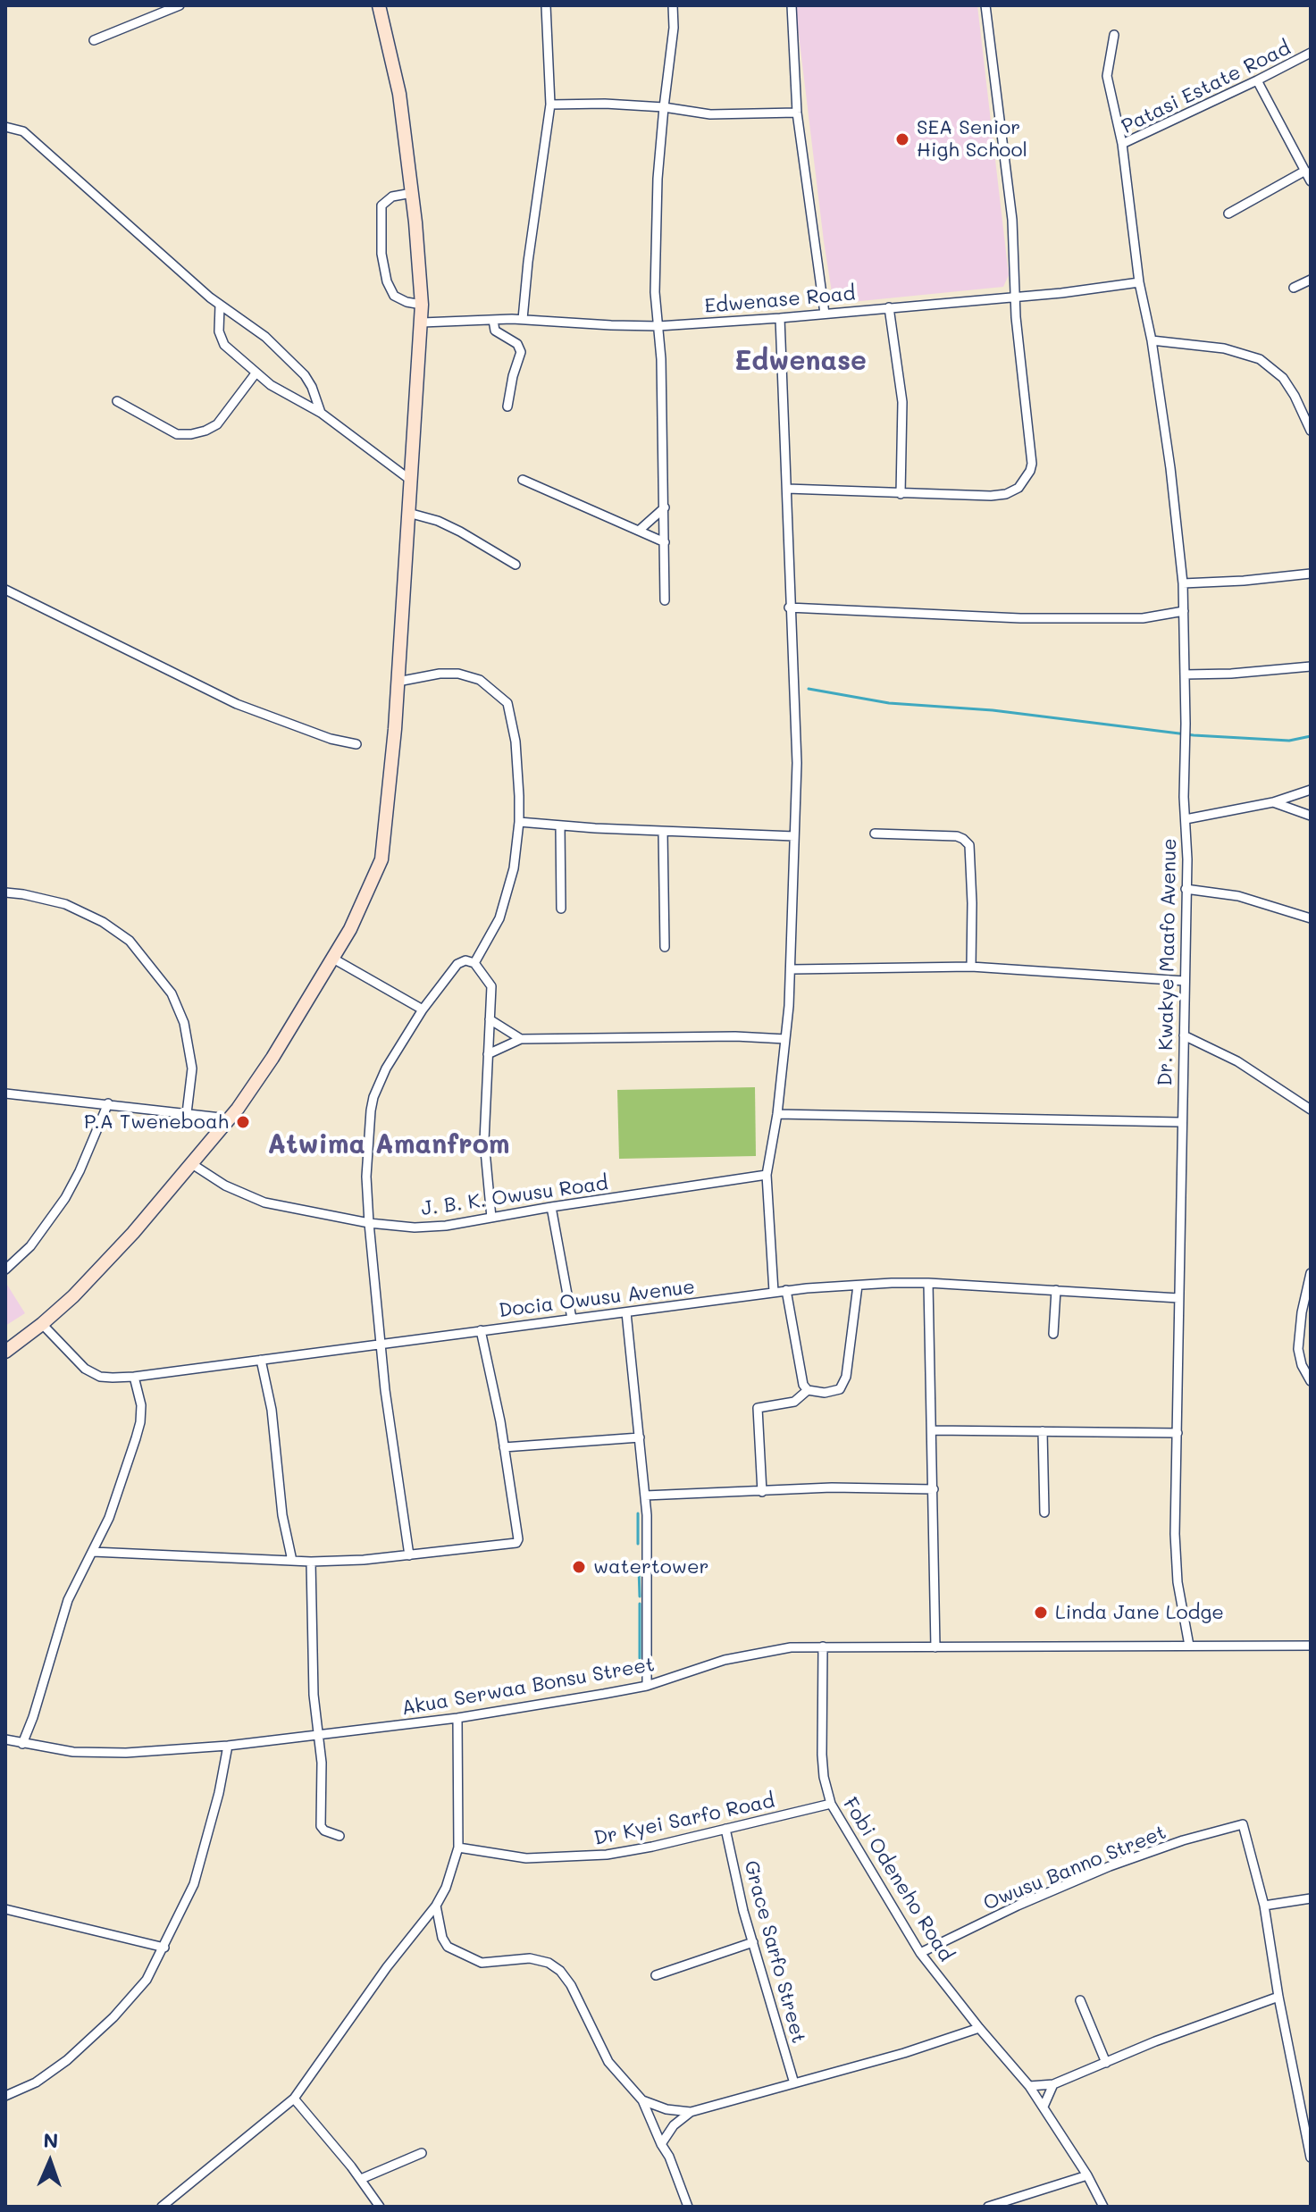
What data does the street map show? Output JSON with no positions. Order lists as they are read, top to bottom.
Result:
{
  "streets": {
    "street": [
      "Patasi Estate Road",
      "Edwenase Road",
      "Dr. Kwakye Maafo Avenue",
      "J. B. K. Owusu Road",
      "Docia Owusu Avenue",
      "Akua Serwaa Bonsu Street",
      "Dr Kyei Sarfo Road",
      "Owusu Banno Street",
      "Fobi Odeneho Road",
      "Grace Sarfo Street"
    ]
  },
  "crossings": [
    ["Patasi Estate Road", "Edwenase Road"],
    ["Patasi Estate Road", "Dr. Kwakye Maafo Avenue"],
    ["Edwenase Road", "Dr. Kwakye Maafo Avenue"],
    ["Dr. Kwakye Maafo Avenue", "Docia Owusu Avenue"],
    ["Dr. Kwakye Maafo Avenue", "Akua Serwaa Bonsu Street"],
    ["Akua Serwaa Bonsu Street", "Fobi Odeneho Road"],
    ["Dr Kyei Sarfo Road", "Fobi Odeneho Road"],
    ["Dr Kyei Sarfo Road", "Grace Sarfo Street"],
    ["Owusu Banno Street", "Fobi Odeneho Road"]
  ],
  "districts": ["Edwenase", "Atwima Amanfrom"],
  "places": [
    "SEA Senior High School",
    "P.A Tweneboah",
    "watertower",
    "Linda Jane Lodge"
  ],
  "north": "top"
}
